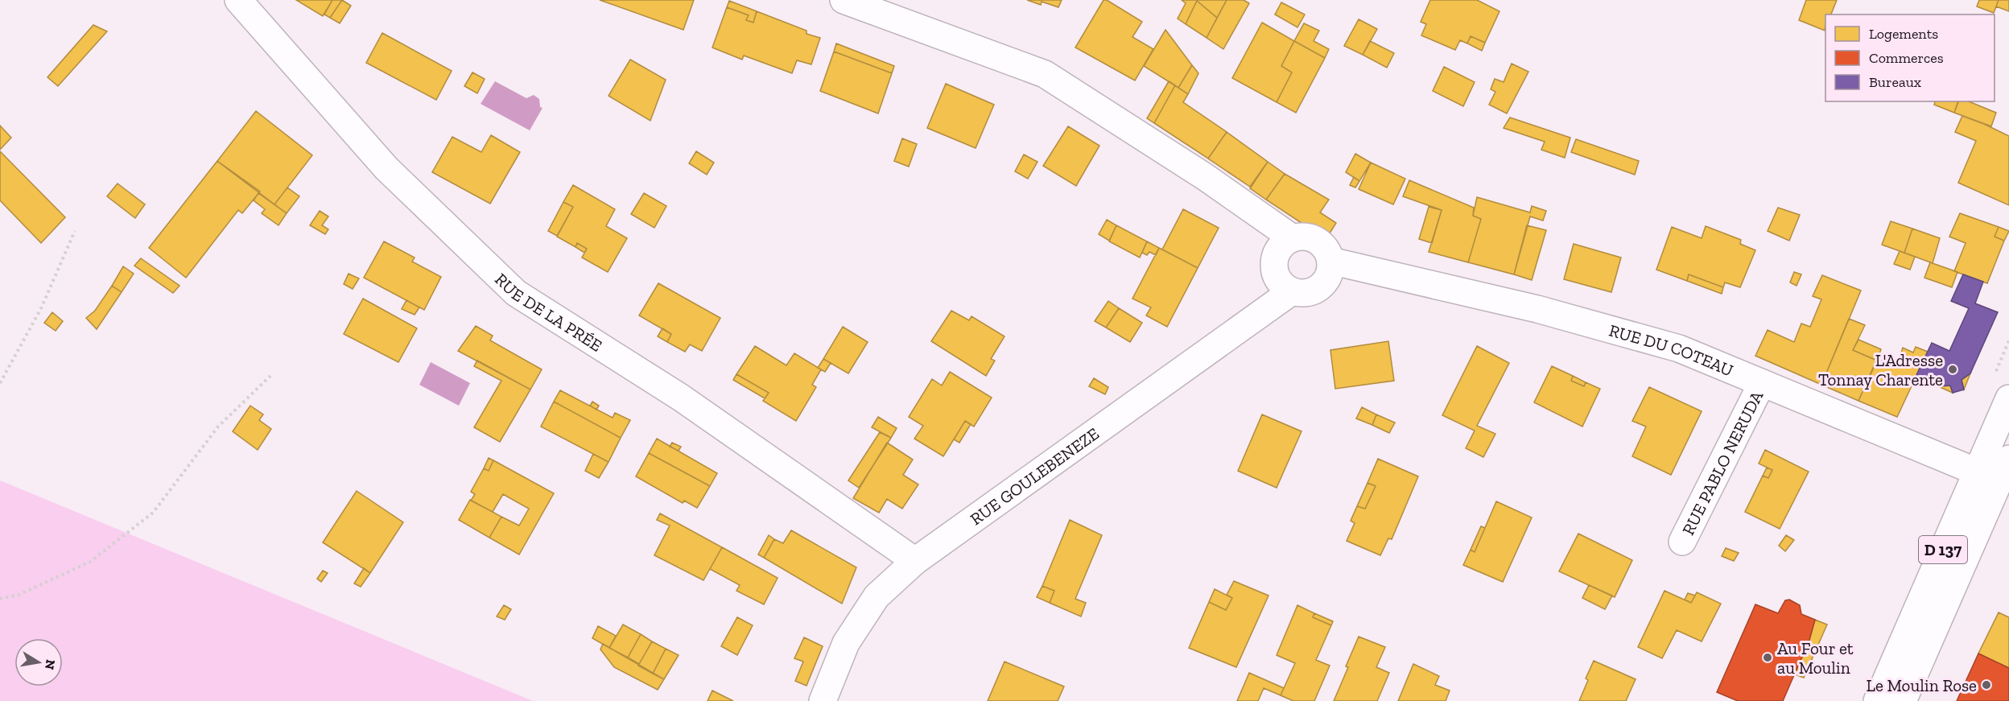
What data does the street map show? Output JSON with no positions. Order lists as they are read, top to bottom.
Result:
{
  "streets": {
    "street": [
      "RUE DE LA PRÉE",
      "RUE DU COTEAU",
      "RUE PABLO NERUDA",
      "RUE GOULEBENEZE",
      "D 137"
    ]
  },
  "crossings": [
    ["RUE DE LA PRÉE", "RUE GOULEBENEZE"],
    ["RUE DU COTEAU", "RUE PABLO NERUDA"],
    ["RUE DU COTEAU", "RUE GOULEBENEZE"],
    ["RUE DU COTEAU", "D 137"]
  ],
  "places": ["L'Adresse Tonnay Charente", "Au Four et au Moulin", "Le Moulin Rose"],
  "legend": ["Logements", "Commerces", "Bureaux"],
  "north": "right"
}
